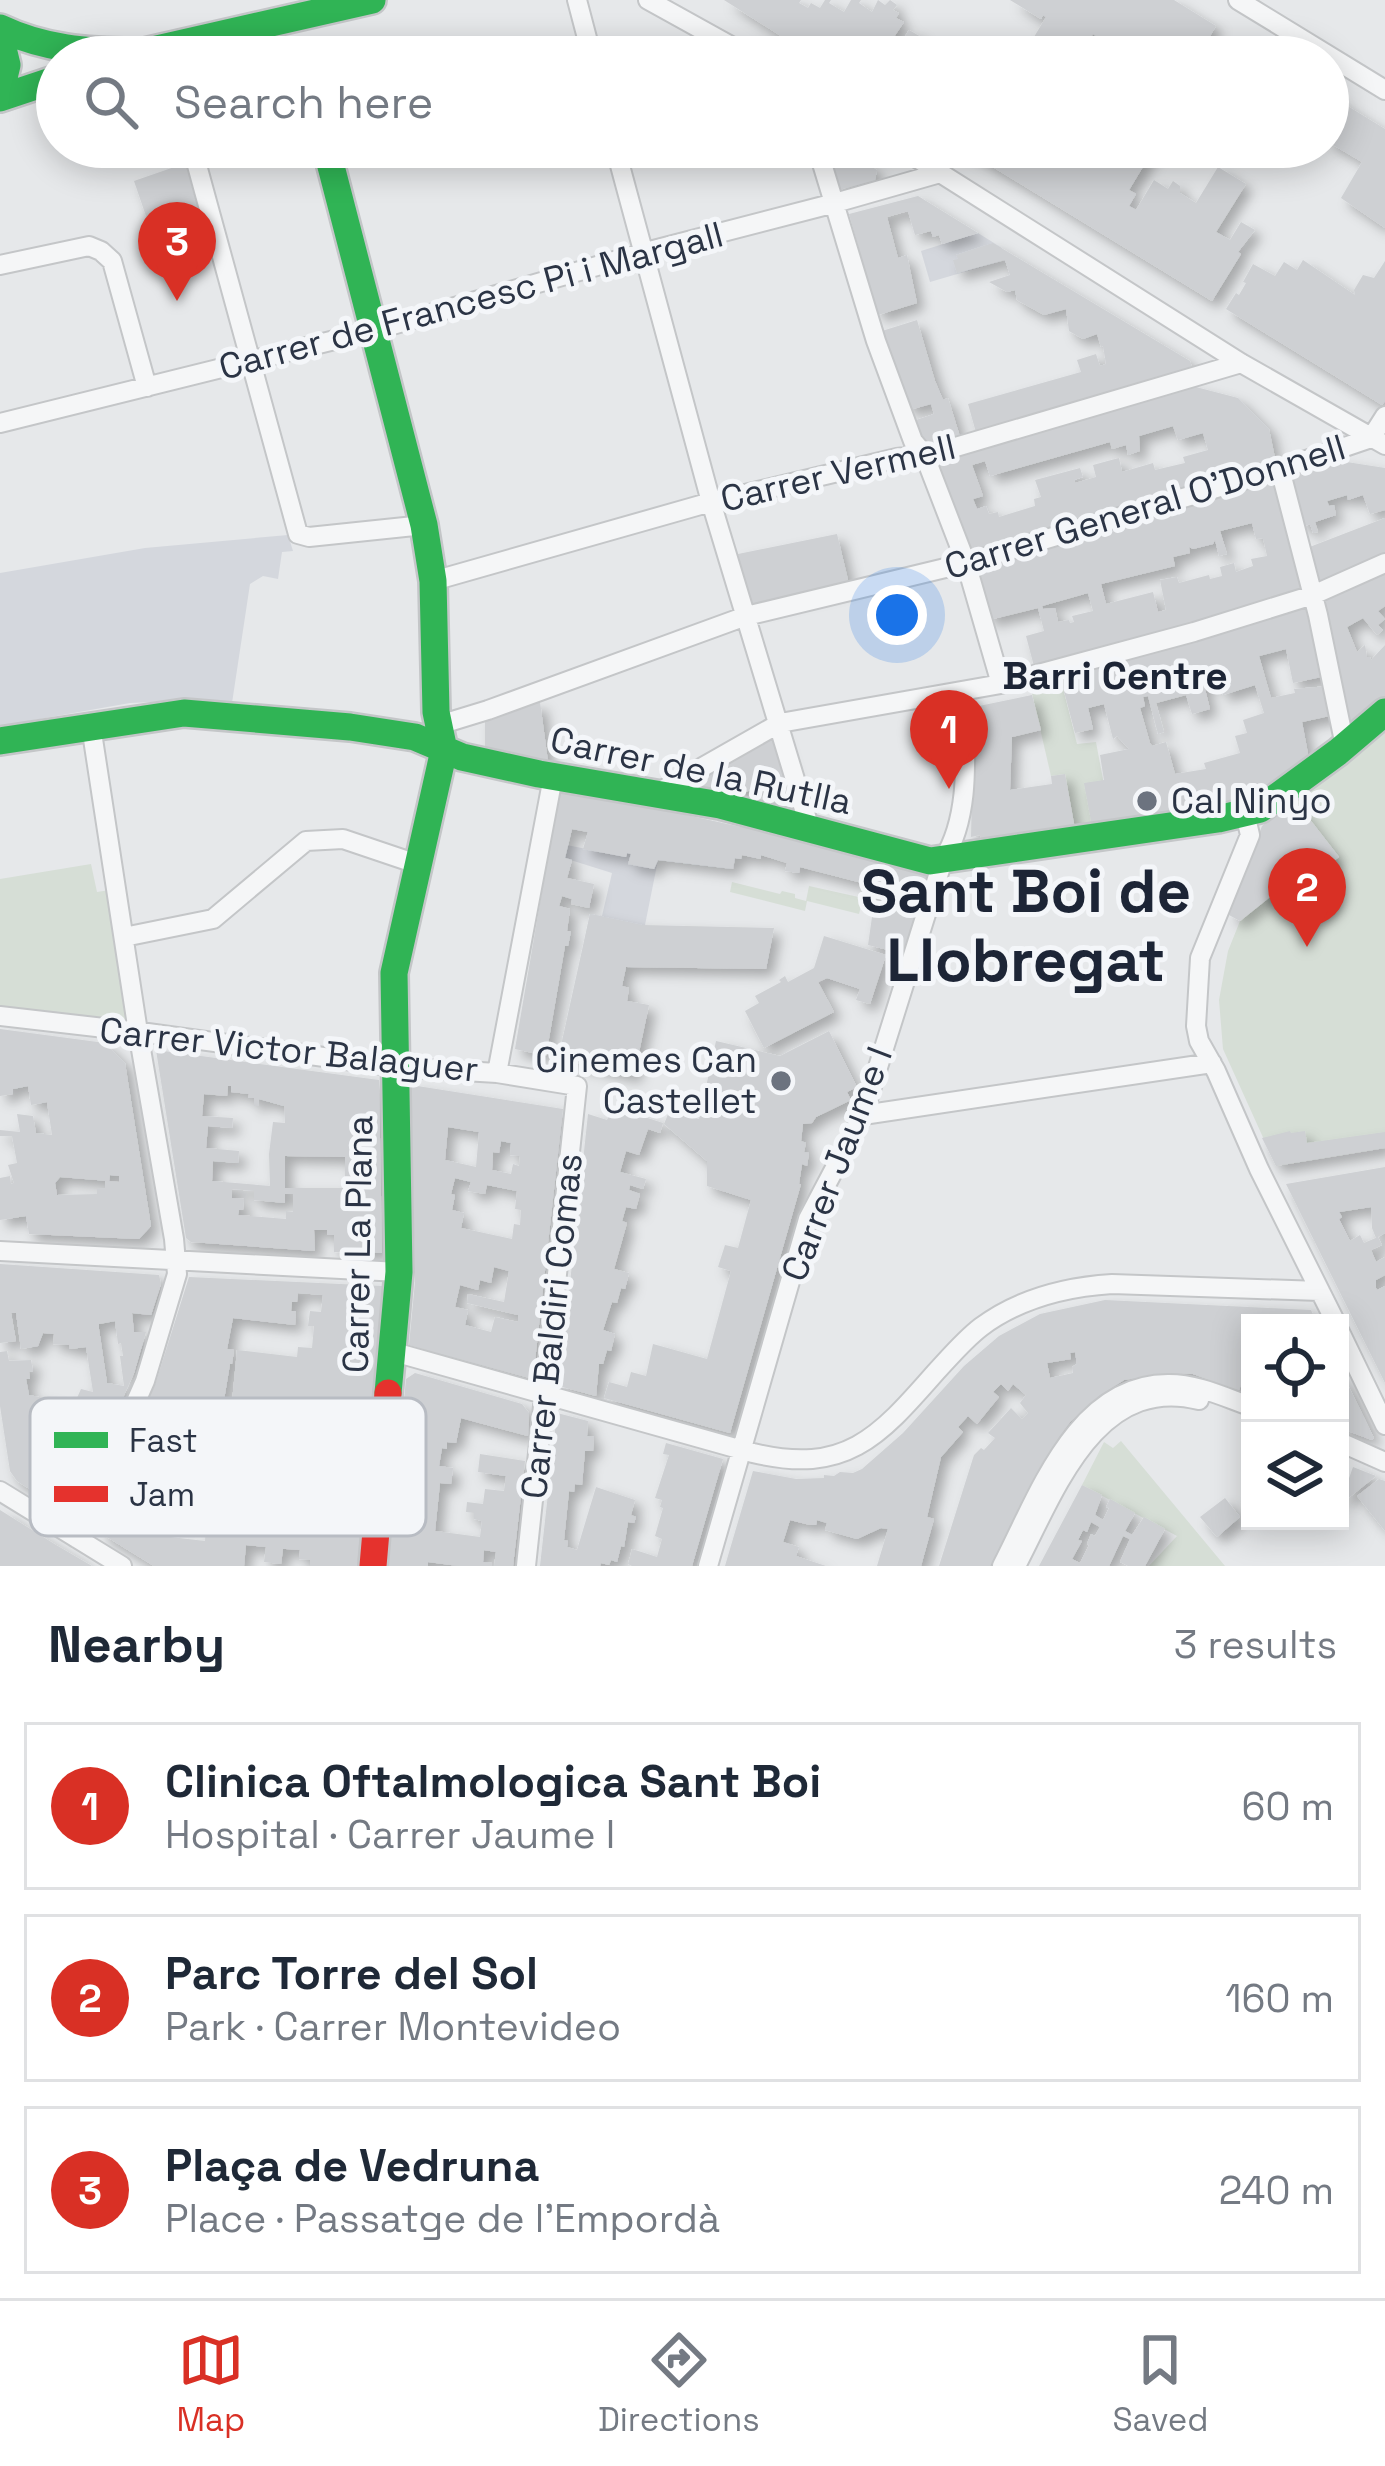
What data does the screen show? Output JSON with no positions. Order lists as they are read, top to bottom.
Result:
{
  "streets": {
    "street": [
      "Carrer de Francesc Pi i Margall",
      "Carrer Vermell",
      "Carrer General O'Donnell",
      "Carrer de la Rutlla",
      "Carrer Victor Balaguer",
      "Carrer Jaume I",
      "Carrer La Plana",
      "Carrer Baldiri Comas"
    ]
  },
  "crossings": [
    ["Carrer de Francesc Pi i Margall", "Carrer La Plana"],
    ["Carrer Vermell", "Carrer La Plana"],
    ["Carrer General O'Donnell", "Carrer de la Rutlla"],
    ["Carrer General O'Donnell", "Carrer La Plana"],
    ["Carrer de la Rutlla", "Carrer Jaume I"],
    ["Carrer de la Rutlla", "Carrer La Plana"],
    ["Carrer Victor Balaguer", "Carrer La Plana"],
    ["Carrer Victor Balaguer", "Carrer Baldiri Comas"]
  ],
  "districts": ["Barri Centre", "Sant Boi de Llobregat"],
  "places": ["Cal Ninyo", "Cinemes Can Castellet"],
  "legend": ["Fast", "Jam"],
  "page": {
    "search": "Search here",
    "pins": ["3", "1", "2"],
    "heading": ["Nearby", "3 results"],
    "list": [
      {
        "mark": "1",
        "name": "Clinica Oftalmologica Sant Boi",
        "note": "Hospital · Carrer Jaume I",
        "value": "60 m"
      },
      {
        "mark": "2",
        "name": "Parc Torre del Sol",
        "note": "Park · Carrer Montevideo",
        "value": "160 m"
      },
      {
        "mark": "3",
        "name": "Plaça de Vedruna",
        "note": "Place · Passatge de l'Empordà",
        "value": "240 m"
      }
    ],
    "nav": ["Map", "Directions", "Saved"]
  }
}
